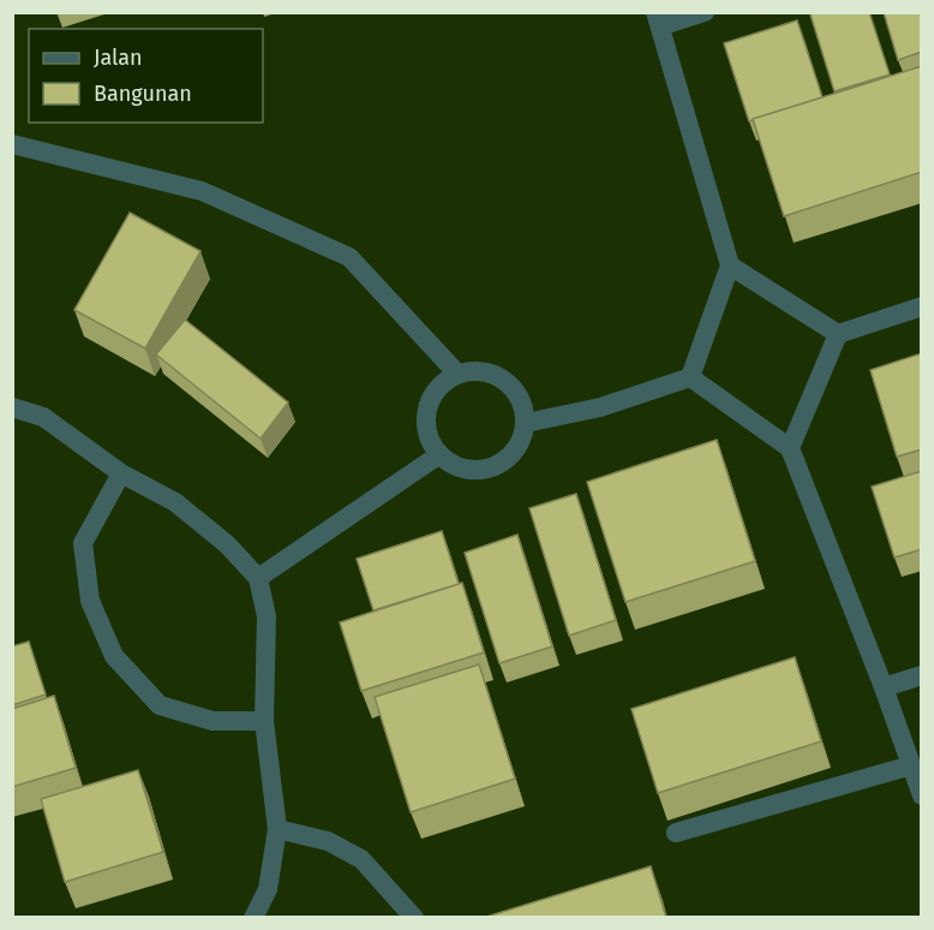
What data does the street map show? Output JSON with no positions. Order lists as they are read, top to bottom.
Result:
{
  "legend": ["Jalan", "Bangunan"]
}
